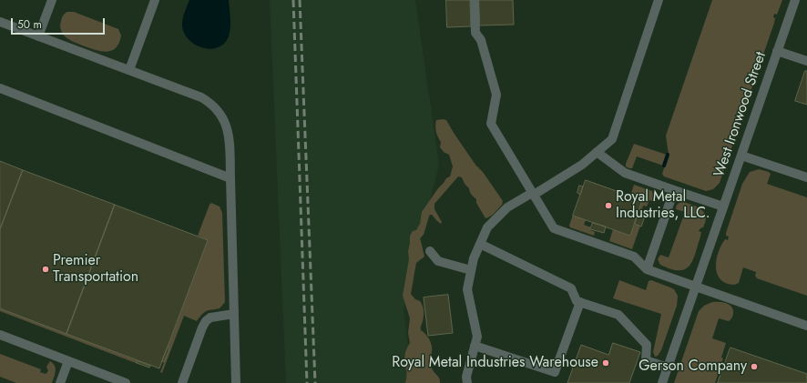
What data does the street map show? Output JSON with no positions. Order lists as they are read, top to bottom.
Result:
{
  "streets": {
    "street": ["West Ironwood Street"]
  },
  "places": [
    "Royal Metal Industries, LLC.",
    "Premier Transportation",
    "Royal Metal Industries Warehouse",
    "Gerson Company"
  ],
  "scale_bar": "50 m"
}
